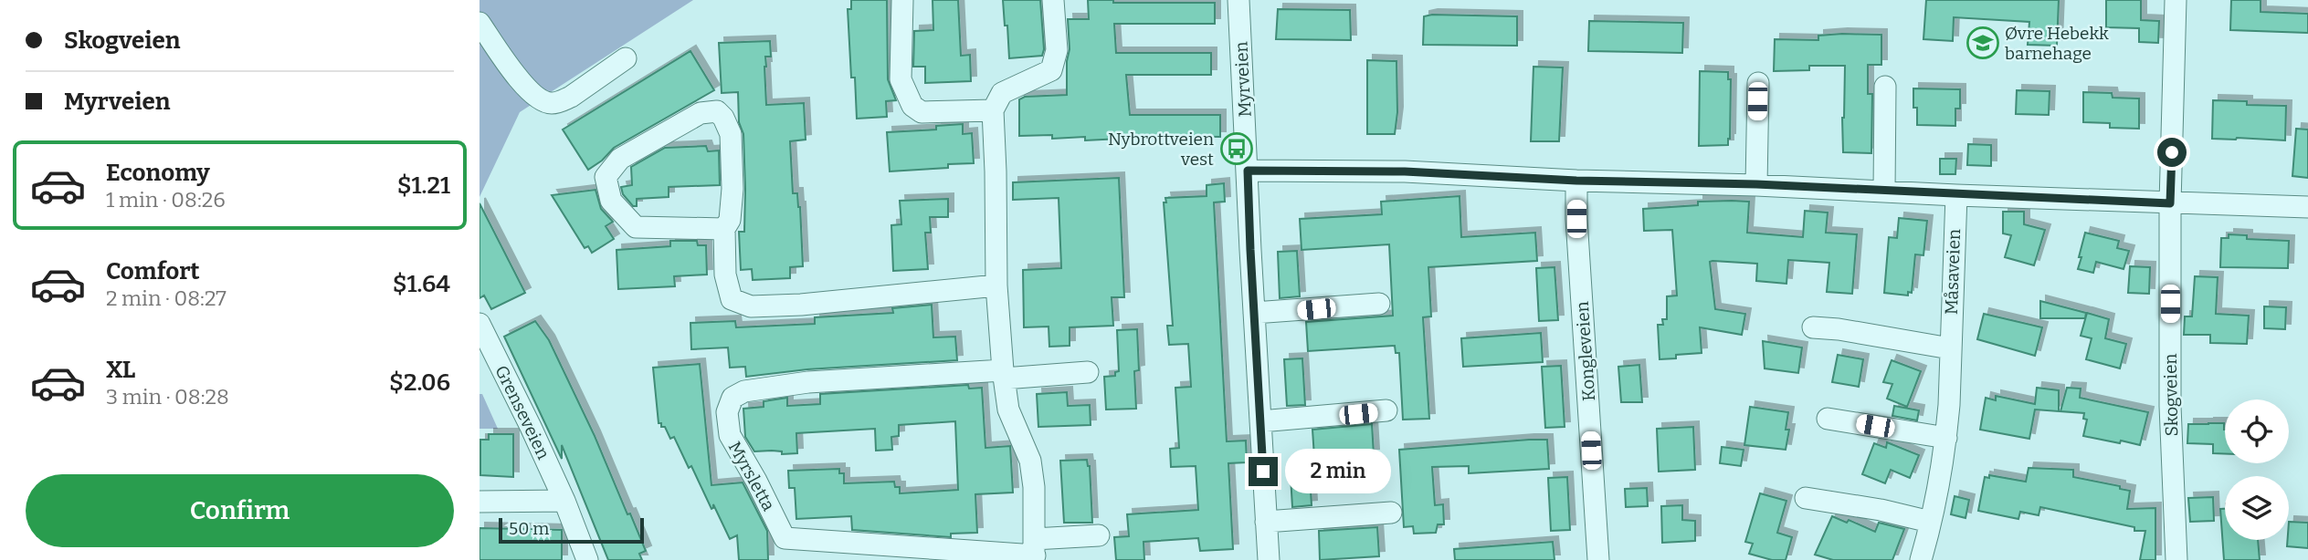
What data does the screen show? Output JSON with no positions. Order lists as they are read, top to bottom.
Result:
{
  "streets": {
    "street": [
      "Myrveien",
      "Måsaveien",
      "Kongleveien",
      "Skogveien",
      "Grenseveien",
      "Myrsletta"
    ]
  },
  "places": {
    "school or university": ["Øvre Hebekk barnehage"],
    "bus stop": ["Nybrottveien vest"]
  },
  "scale_bar": "50 m",
  "page": {
    "banner": ["Skogveien", "Myrveien"],
    "list": [
      {
        "name": "Economy",
        "note": "1 min · 08:26",
        "value": "$1.21"
      },
      {
        "name": "Comfort",
        "note": "2 min · 08:27",
        "value": "$1.64"
      },
      {
        "name": "XL",
        "note": "3 min · 08:28",
        "value": "$2.06"
      }
    ],
    "bubble": "2 min",
    "buttons": "Confirm",
    "scale": "50 m"
  }
}
